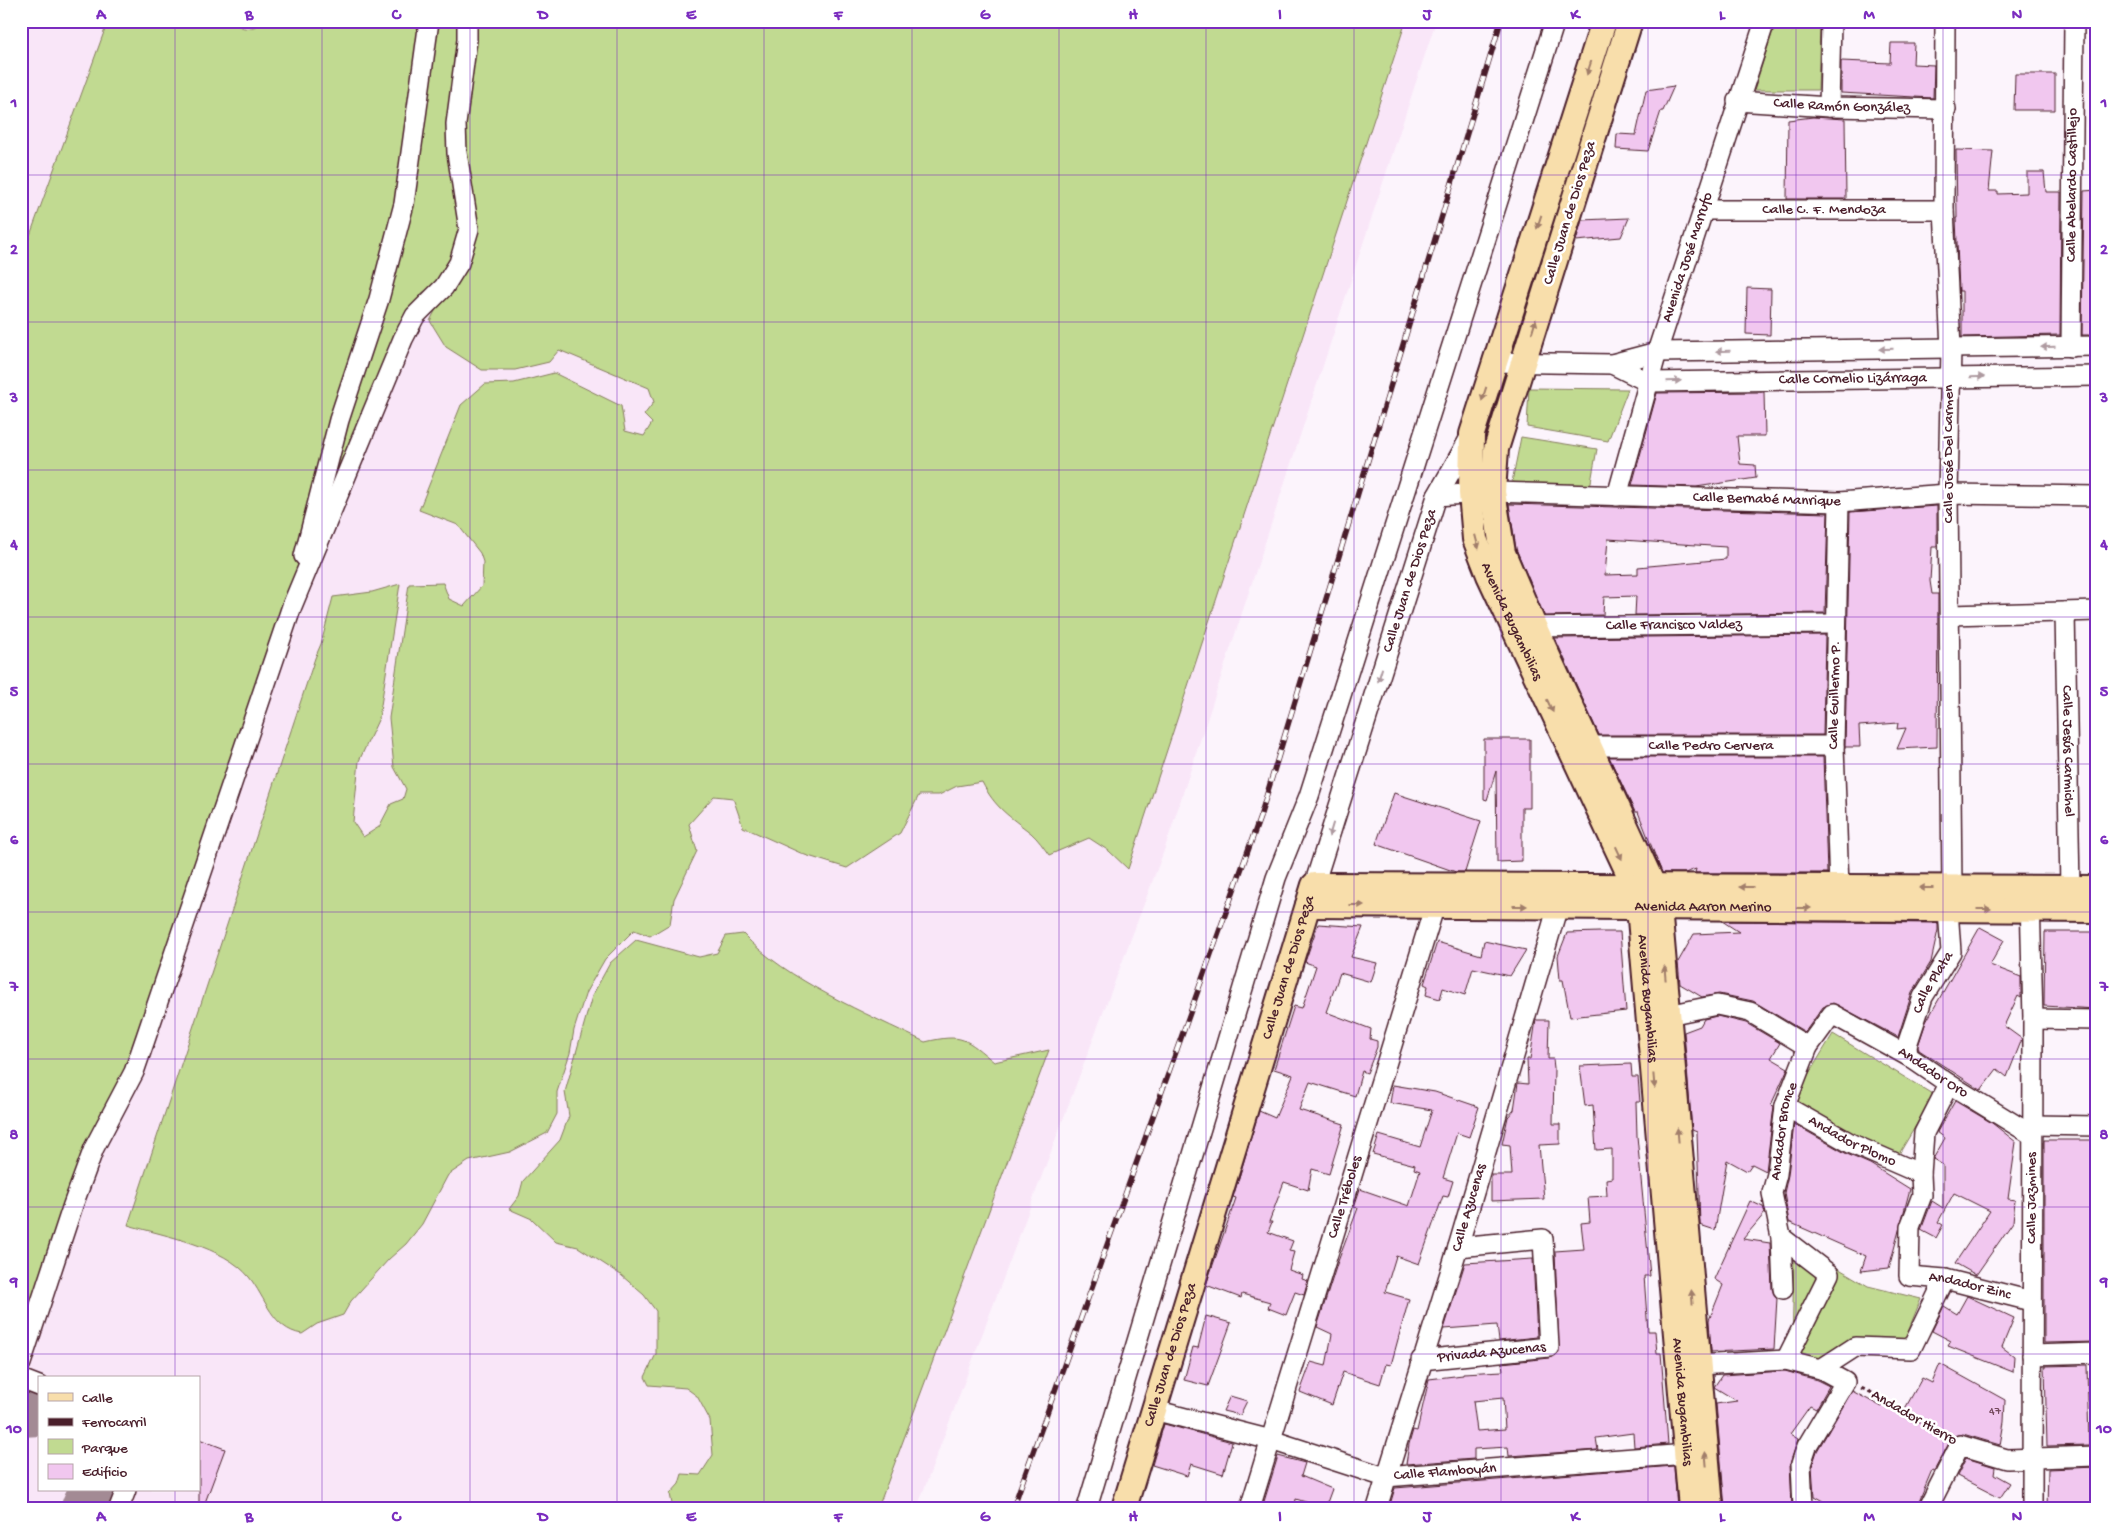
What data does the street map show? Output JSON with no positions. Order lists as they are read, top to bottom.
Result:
{
  "streets": {
    "main road": ["Calle Juan de Dios Peza", "Avenida Bugambilias", "Avenida Aaron Merino"],
    "street": [
      "Calle Ramón González",
      "Calle Abelardo Castillejo",
      "Calle C. F. Mendoza",
      "Avenida José Marrufo",
      "Calle Cornelio Lizárraga",
      "Calle José Del Carmen",
      "Calle Bernabé Manrique",
      "Calle Francisco Valdez",
      "Calle Guillermo P.",
      "Calle Pedro Cervera",
      "Calle Jesús Carmichel",
      "Calle Plata",
      "Andador Oro",
      "Andador Bronce",
      "Andador Plomo",
      "Calle Tréboles",
      "Calle Jazmines",
      "Calle Azucenas",
      "Andador Zinc",
      "Privada Azucenas",
      "Andador Hierro",
      "Calle Flamboyán"
    ]
  },
  "crossings": [
    ["Calle Ramón González", "Avenida José Marrufo"],
    ["Calle Ramón González", "Calle José Del Carmen"],
    ["Calle Abelardo Castillejo", "Calle Cornelio Lizárraga"],
    ["Calle C. F. Mendoza", "Avenida José Marrufo"],
    ["Calle C. F. Mendoza", "Calle José Del Carmen"],
    ["Calle Juan de Dios Peza", "Calle Cornelio Lizárraga"],
    ["Calle Juan de Dios Peza", "Calle Bernabé Manrique"],
    ["Calle Juan de Dios Peza", "Avenida Bugambilias"],
    ["Calle Juan de Dios Peza", "Avenida Aaron Merino"],
    ["Calle Juan de Dios Peza", "Calle Flamboyán"],
    ["Avenida José Marrufo", "Calle Cornelio Lizárraga"],
    ["Avenida José Marrufo", "Calle Bernabé Manrique"],
    ["Calle Cornelio Lizárraga", "Calle José Del Carmen"],
    ["Calle José Del Carmen", "Calle Bernabé Manrique"],
    ["Calle José Del Carmen", "Avenida Aaron Merino"],
    ["Calle José Del Carmen", "Calle Plata"],
    ["Calle Bernabé Manrique", "Avenida Bugambilias"],
    ["Calle Bernabé Manrique", "Calle Guillermo P."],
    ["Avenida Bugambilias", "Calle Francisco Valdez"],
    ["Avenida Bugambilias", "Calle Pedro Cervera"],
    ["Avenida Bugambilias", "Avenida Aaron Merino"],
    ["Avenida Bugambilias", "Calle Flamboyán"],
    ["Calle Francisco Valdez", "Calle Guillermo P."],
    ["Calle Guillermo P.", "Calle Pedro Cervera"],
    ["Calle Guillermo P.", "Avenida Aaron Merino"],
    ["Calle Jesús Carmichel", "Avenida Aaron Merino"],
    ["Avenida Aaron Merino", "Calle Plata"],
    ["Avenida Aaron Merino", "Calle Tréboles"],
    ["Avenida Aaron Merino", "Calle Jazmines"],
    ["Avenida Aaron Merino", "Calle Azucenas"],
    ["Calle Plata", "Andador Oro"],
    ["Andador Oro", "Andador Bronce"],
    ["Andador Oro", "Calle Jazmines"],
    ["Andador Bronce", "Andador Plomo"],
    ["Andador Plomo", "Andador Zinc"],
    ["Calle Tréboles", "Calle Flamboyán"],
    ["Calle Jazmines", "Andador Zinc"],
    ["Calle Jazmines", "Andador Hierro"],
    ["Calle Azucenas", "Privada Azucenas"],
    ["Calle Azucenas", "Calle Flamboyán"]
  ],
  "house_numbers": ["47"],
  "legend": [
    "Calle",
    "Ferrocarril",
    "Parque",
    "Edificio"
  ],
  "grid": {
    "columns": [
      "A",
      "B",
      "C",
      "D",
      "E",
      "F",
      "G",
      "H",
      "I",
      "J",
      "K",
      "L",
      "M",
      "N"
    ],
    "rows": [
      "1",
      "2",
      "3",
      "4",
      "5",
      "6",
      "7",
      "8",
      "9",
      "10"
    ]
  }
}
